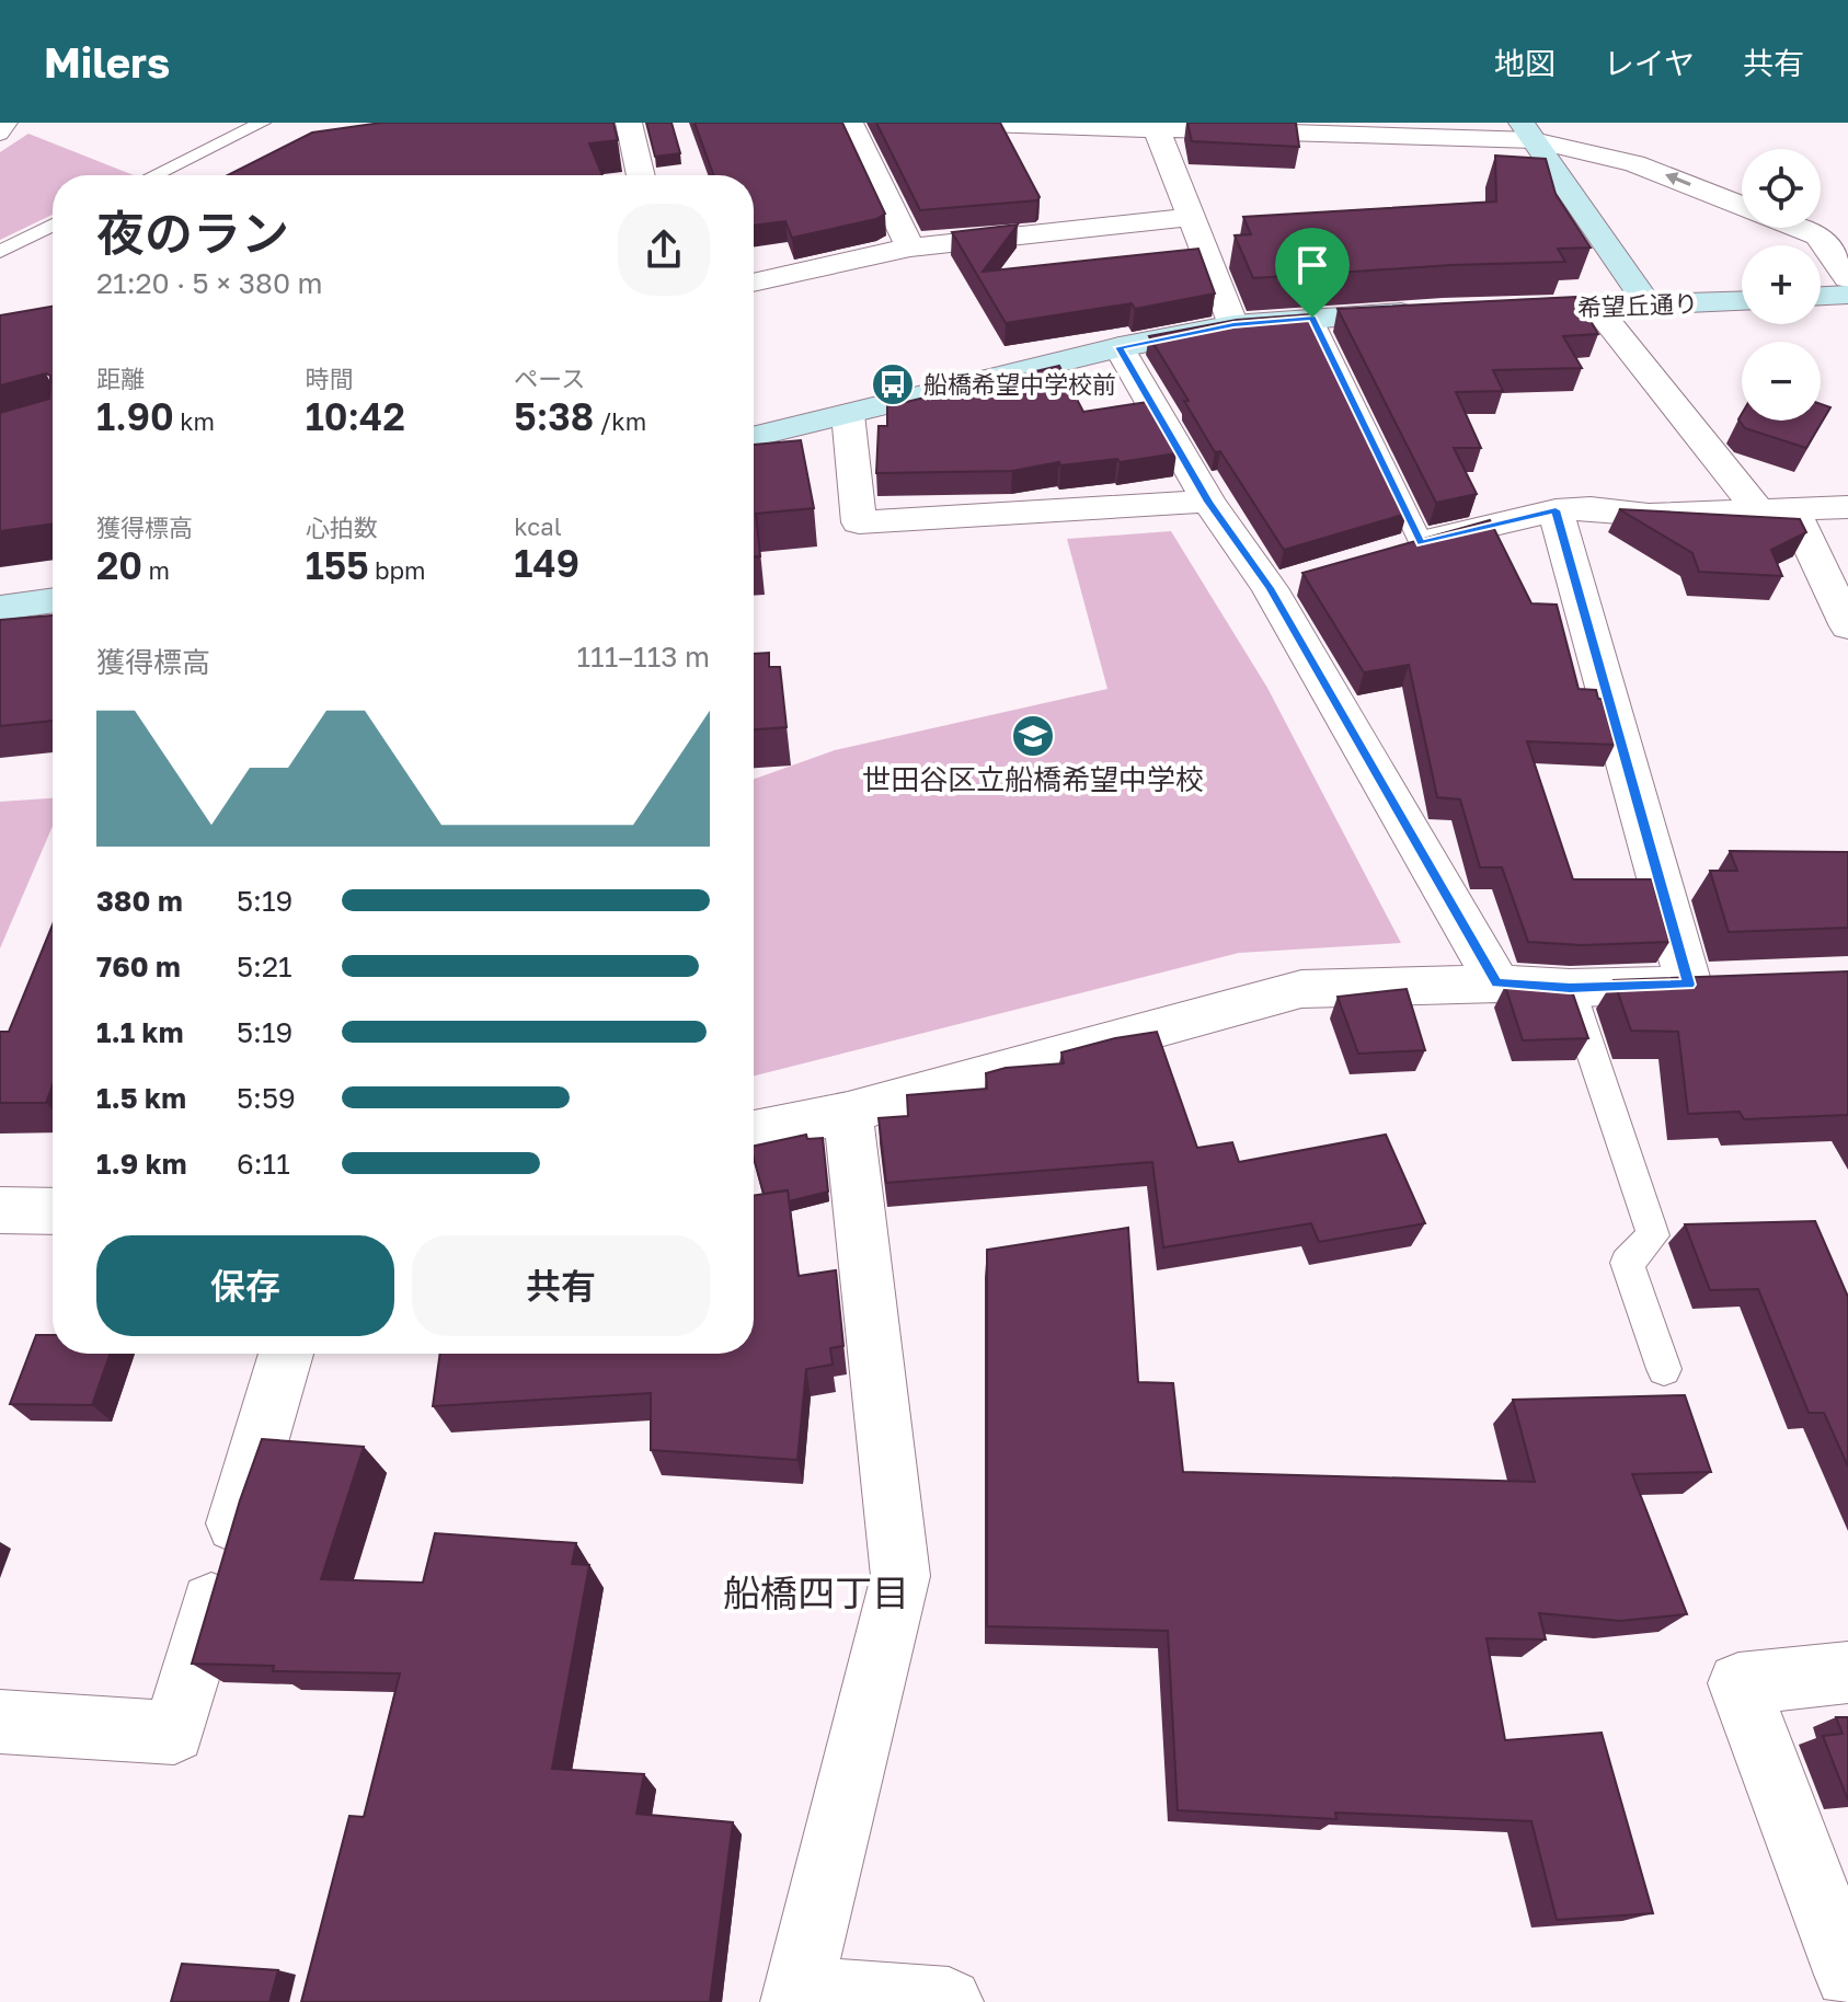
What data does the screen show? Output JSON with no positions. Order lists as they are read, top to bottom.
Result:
{
  "streets": {
    "street": ["希望丘通り"]
  },
  "districts": ["船橋四丁目"],
  "places": {
    "bus stop": ["船橋希望中学校前"],
    "school or university": ["世田谷区立船橋希望中学校"]
  },
  "page": {
    "header": "Milers",
    "nav": ["地図", "レイヤ", "共有"],
    "map_buttons": ["+", "−"],
    "heading": ["夜のラン", "21:20 · 5 × 380 m"],
    "stats": [
      ["距離", "1.90 km"],
      ["時間", "10:42"],
      ["ペース", "5:38 /km"],
      ["獲得標高", "20 m"],
      ["心拍数", "155 bpm"],
      ["kcal", "149"]
    ],
    "chart": ["獲得標高", "111–113 m"],
    "list": [
      {
        "name": "380 m",
        "note": "5:19"
      },
      {
        "name": "760 m",
        "note": "5:21"
      },
      {
        "name": "1.1 km",
        "note": "5:19"
      },
      {
        "name": "1.5 km",
        "note": "5:59"
      },
      {
        "name": "1.9 km",
        "note": "6:11"
      }
    ],
    "buttons": ["保存", "共有"]
  }
}
